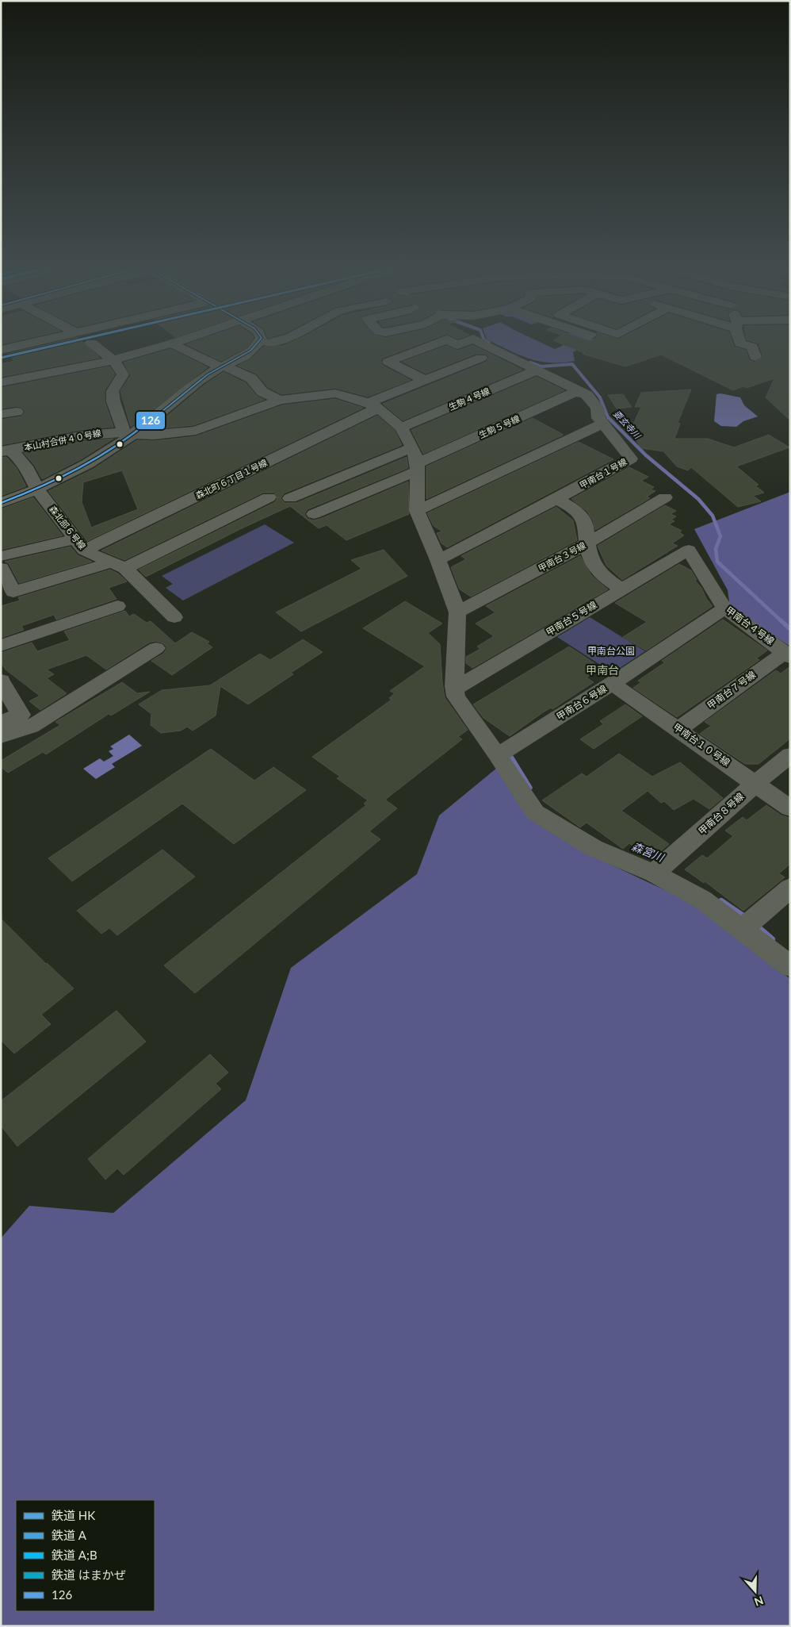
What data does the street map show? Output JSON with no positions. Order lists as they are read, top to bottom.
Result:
{
  "streets": {
    "street": [
      "生駒４号線",
      "生駒５号線",
      "本山村合併４０号線",
      "甲南台１号線",
      "森北町６丁目１号線",
      "森北部６号線",
      "甲南台３号線",
      "甲南台５号線",
      "甲南台４号線",
      "甲南台７号線",
      "甲南台６号線",
      "甲南台１０号線",
      "甲南台８号線"
    ]
  },
  "crossings": [
    ["本山村合併４０号線", "森北町６丁目１号線"],
    ["本山村合併４０号線", "森北部６号線"],
    ["森北町６丁目１号線", "森北部６号線"],
    ["甲南台５号線", "甲南台４号線"],
    ["甲南台４号線", "甲南台７号線"],
    ["甲南台４号線", "甲南台６号線"],
    ["甲南台７号線", "甲南台１０号線"],
    ["甲南台６号線", "甲南台１０号線"],
    ["甲南台１０号線", "甲南台８号線"]
  ],
  "districts": ["甲南台"],
  "water": ["要玄寺川", "森宮川"],
  "parks": ["甲南台公園"],
  "lines": ["rail line HK", "transit line 126"],
  "legend": [
    "鉄道 HK",
    "鉄道 A",
    "鉄道 A;B",
    "鉄道 はまかぜ",
    "126"
  ],
  "north": "bottom"
}
